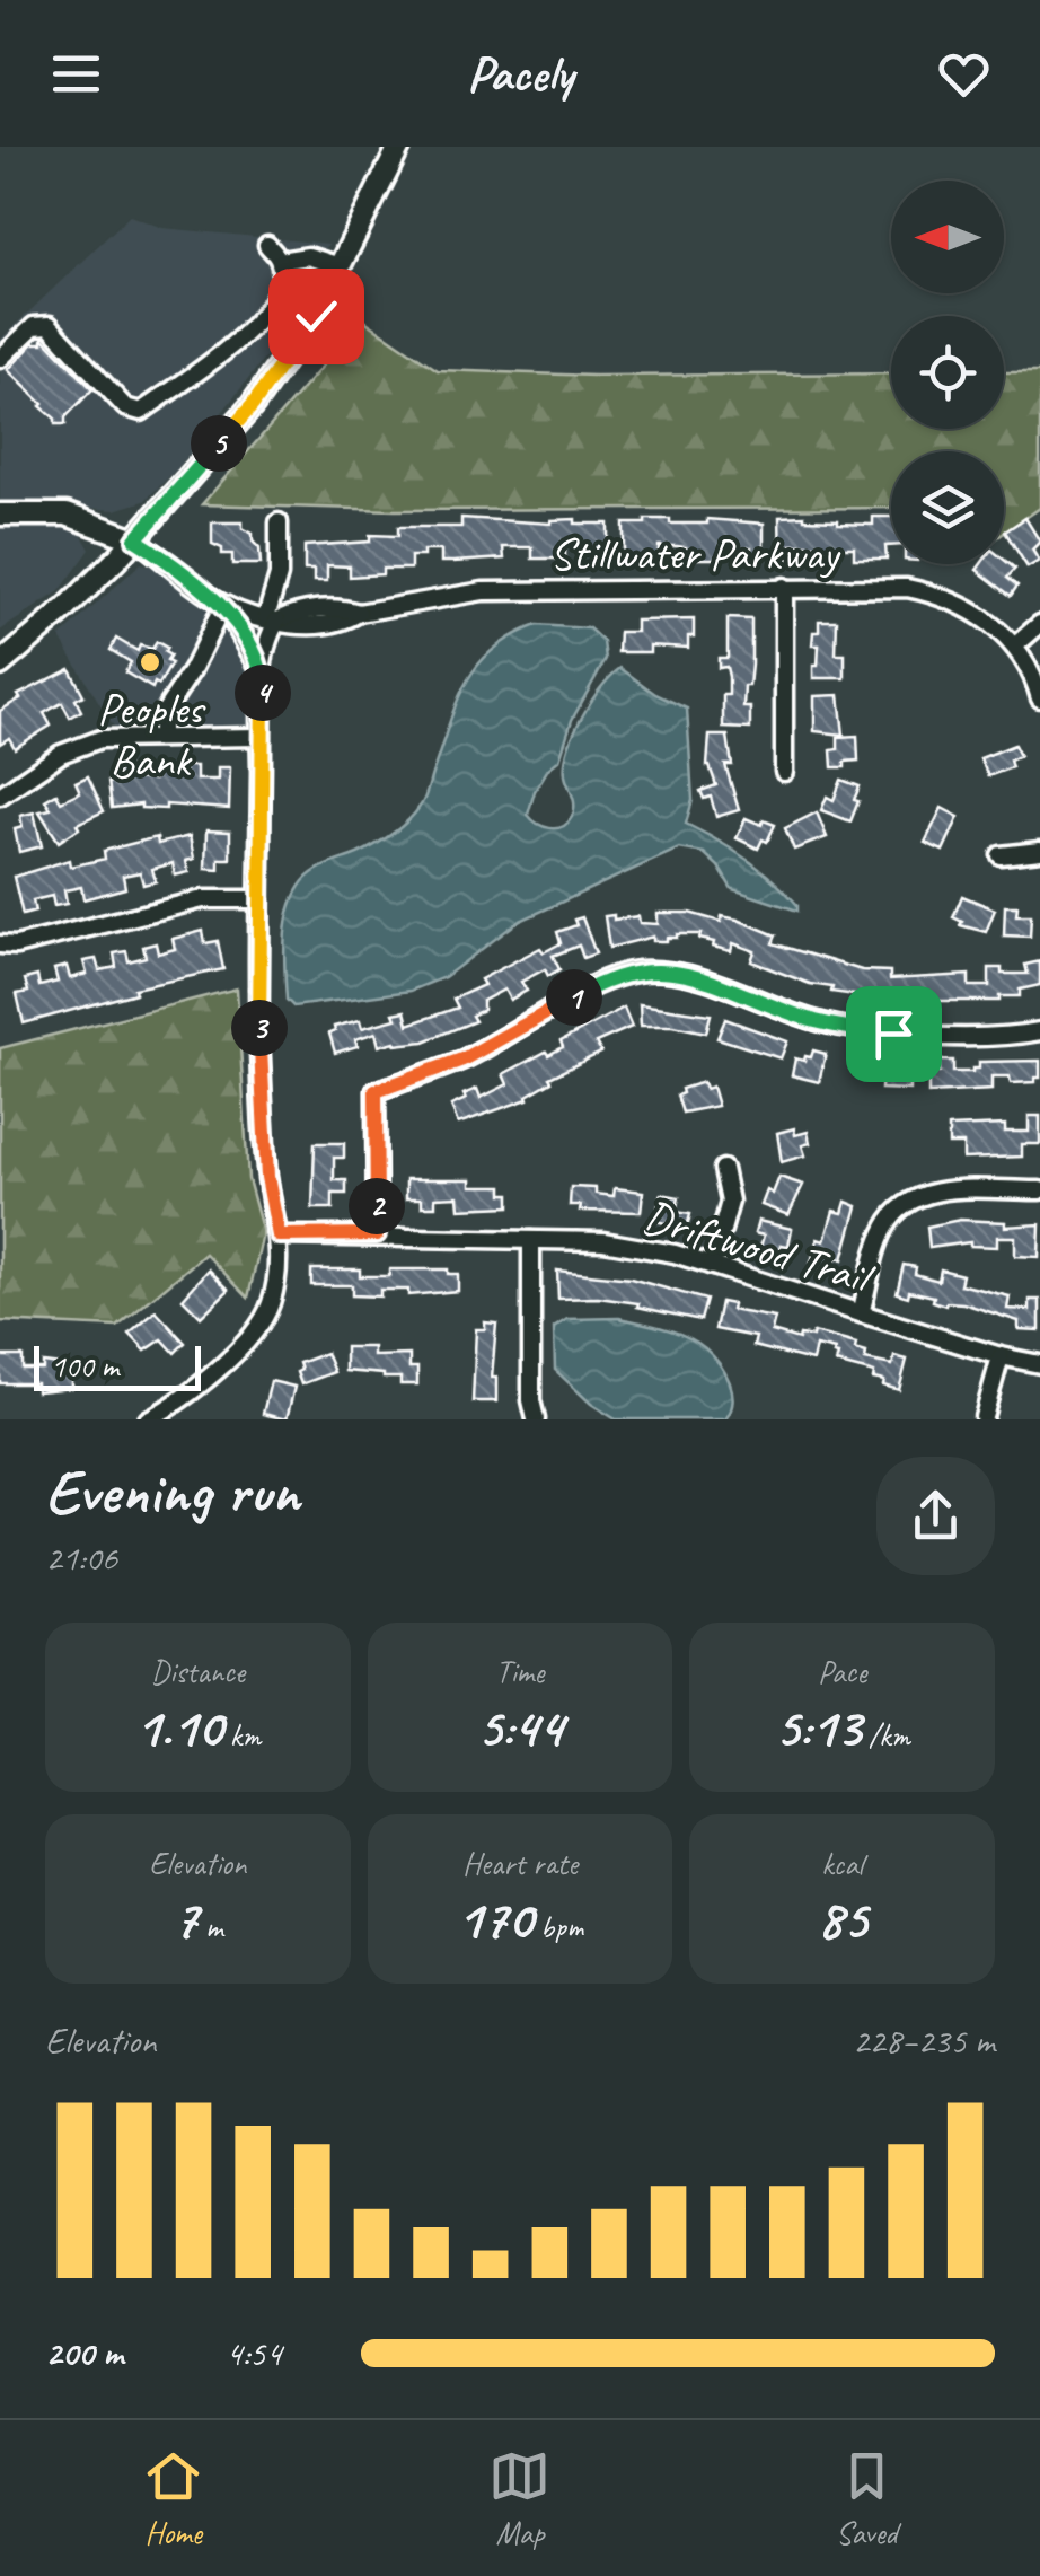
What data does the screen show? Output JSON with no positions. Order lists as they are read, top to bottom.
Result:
{
  "streets": {
    "street": ["Stillwater Parkway", "Driftwood Trail"]
  },
  "places": ["Peoples Bank"],
  "scale_bar": "100 m",
  "north": "left",
  "page": {
    "header": "Pacely",
    "pins": [
      "5",
      "4",
      "1",
      "3",
      "2"
    ],
    "scale": "100 m",
    "heading": ["Evening run", "21:06"],
    "stats": [
      ["Distance", "1.10 km"],
      ["Time", "5:44"],
      ["Pace", "5:13 /km"],
      ["Elevation", "7 m"],
      ["Heart rate", "170 bpm"],
      ["kcal", "85"]
    ],
    "chart": ["Elevation", "228–235 m"],
    "list": [
      {
        "name": "200 m",
        "note": "4:54"
      }
    ],
    "tabs": ["Home", "Map", "Saved"]
  }
}
